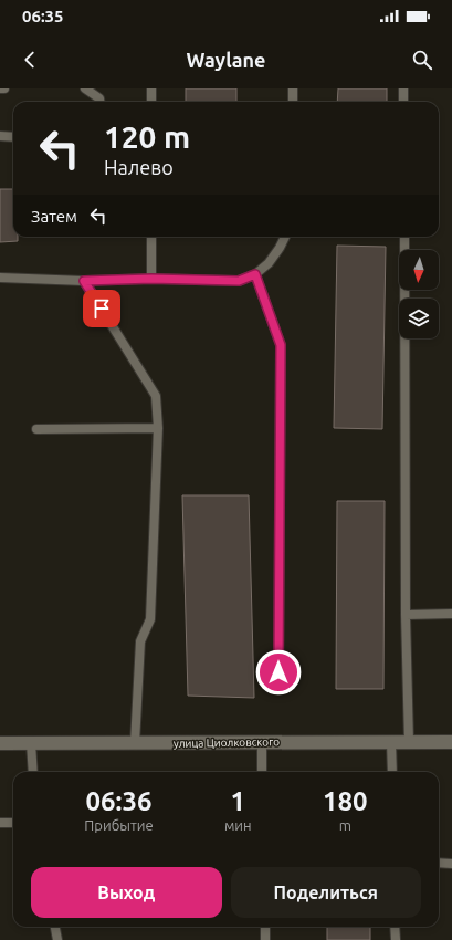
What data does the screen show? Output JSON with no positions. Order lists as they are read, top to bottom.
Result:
{
  "streets": {
    "street": ["улица Циолковского"]
  },
  "north": "bottom",
  "page": {
    "status": "06:35",
    "header": "Waylane",
    "turn": ["120 m", "Налево"],
    "then": "Затем",
    "eta": [
      "06:36",
      "Прибытие",
      "1",
      "мин",
      "180",
      "m"
    ],
    "buttons": ["Выход", "Поделиться"]
  }
}
